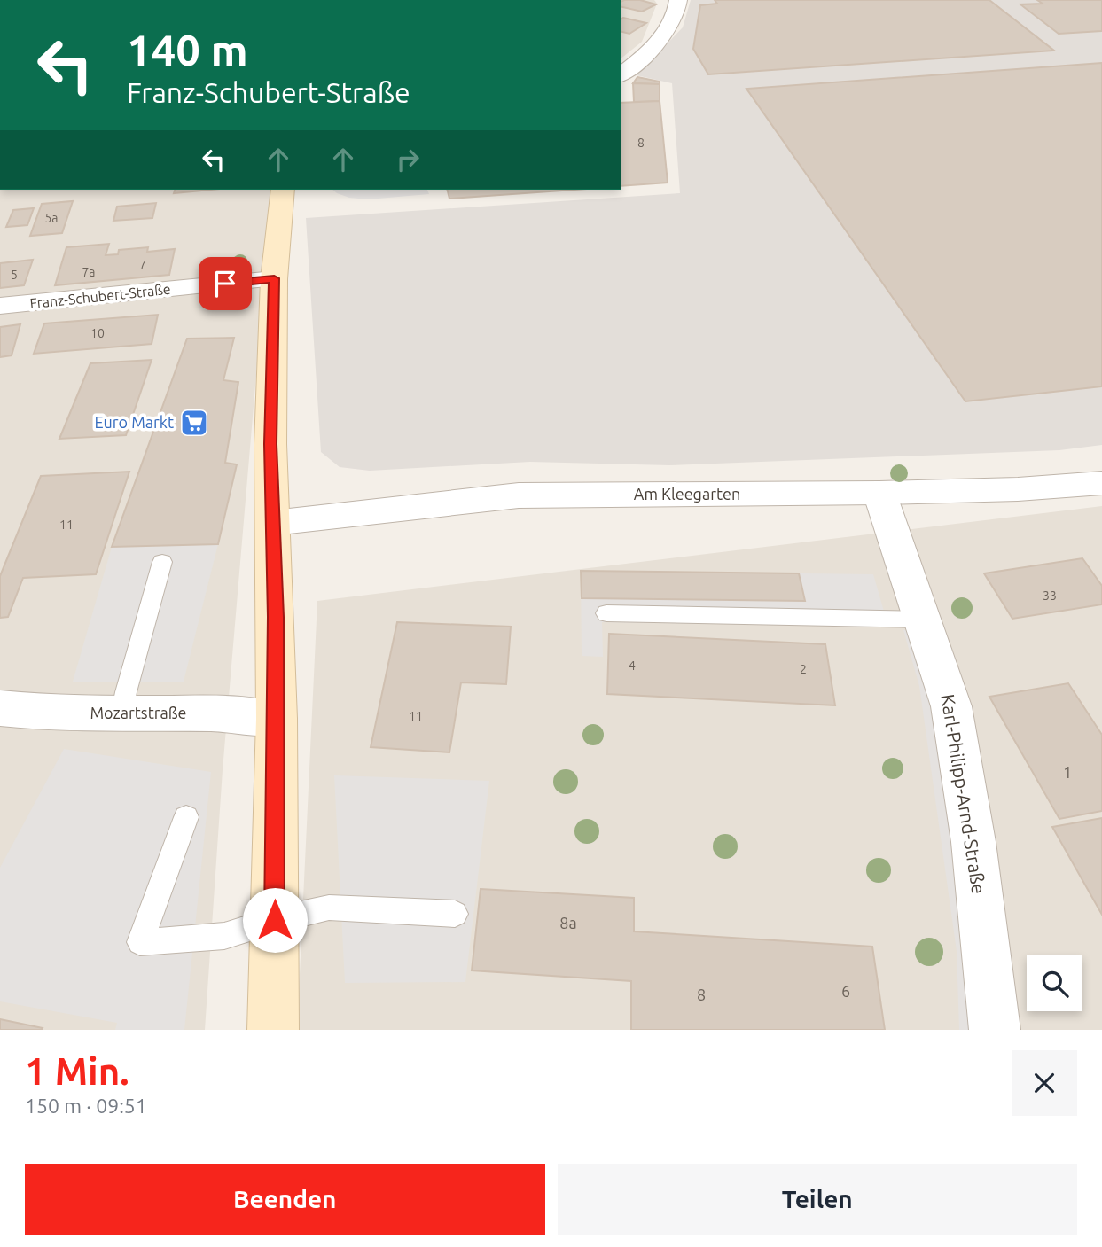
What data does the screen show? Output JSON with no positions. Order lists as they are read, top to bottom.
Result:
{
  "streets": {
    "street": [
      "Franz-Schubert-Straße",
      "Am Kleegarten",
      "Mozartstraße",
      "Karl-Philipp-Arnd-Straße"
    ]
  },
  "crossings": [
    ["Am Kleegarten", "Karl-Philipp-Arnd-Straße"]
  ],
  "places": {
    "supermarket": ["Euro Markt"]
  },
  "house_numbers": [
    "8",
    "5a",
    "7",
    "7a",
    "5",
    "10",
    "11",
    "33",
    "4",
    "2",
    "11",
    "1",
    "8a",
    "6",
    "8"
  ],
  "page": {
    "turn": ["140 m", "Franz-Schubert-Straße"],
    "heading": ["1 Min.", "150 m · 09:51"],
    "buttons": ["Beenden", "Teilen"]
  }
}
